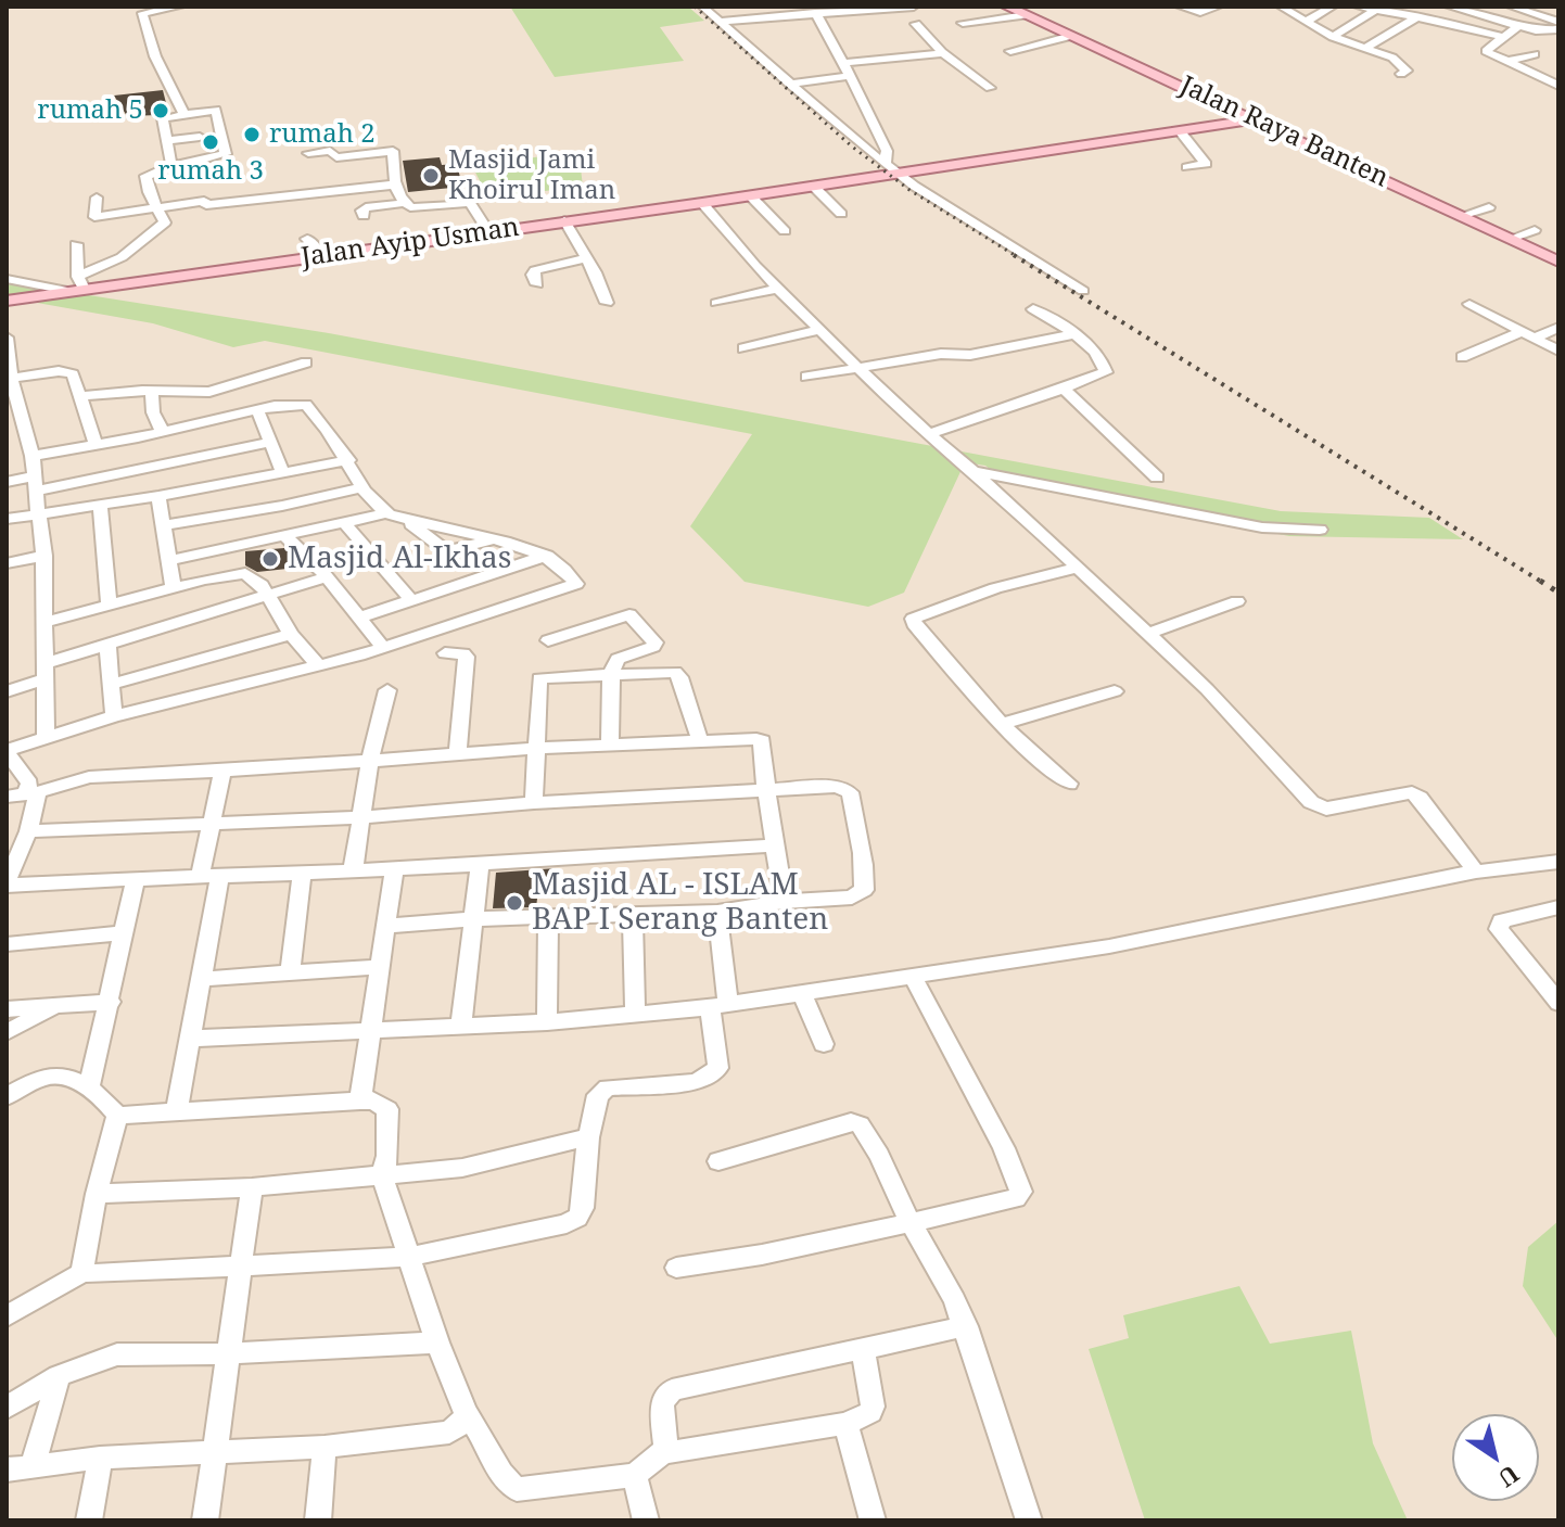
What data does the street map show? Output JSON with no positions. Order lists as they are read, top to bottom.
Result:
{
  "streets": {
    "main road": ["Jalan Raya Banten", "Jalan Ayip Usman"]
  },
  "crossings": [
    ["Jalan Raya Banten", "Jalan Ayip Usman"]
  ],
  "places": [
    "rumah 5",
    "rumah 2",
    "rumah 3",
    "Masjid Jami Khoirul Iman",
    "Masjid Al-Ikhas",
    "Masjid AL - ISLAM BAP I Serang Banten"
  ],
  "north": "bottom right"
}
